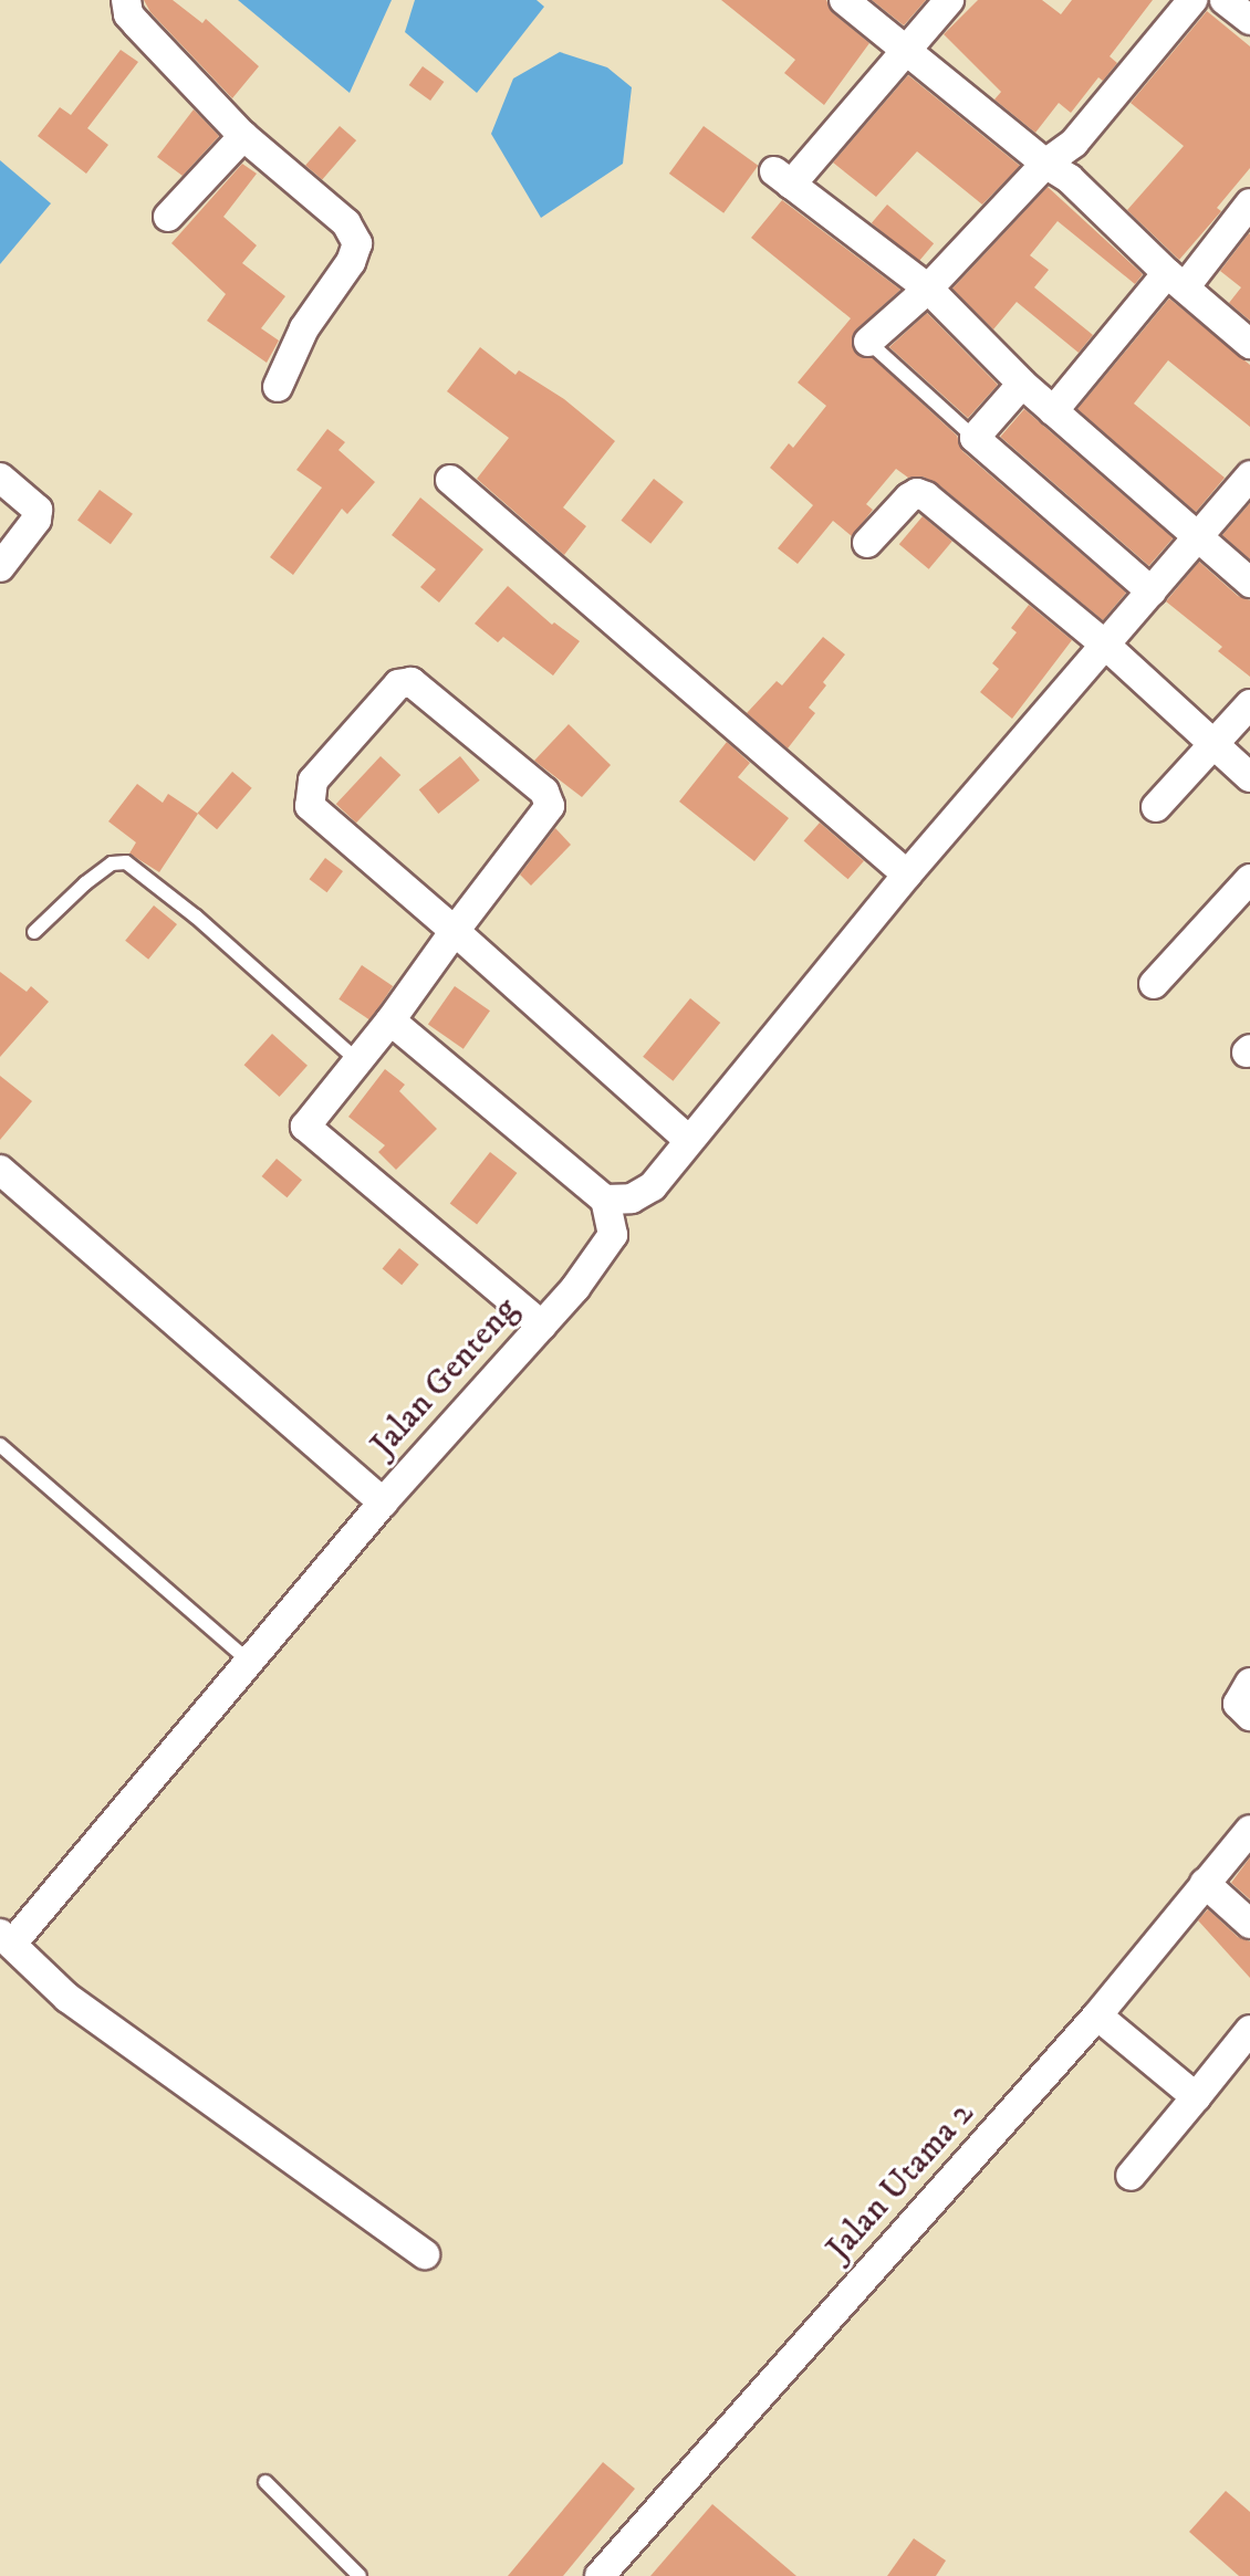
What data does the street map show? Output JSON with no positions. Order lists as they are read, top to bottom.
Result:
{
  "streets": {
    "street": ["Jalan Genteng", "Jalan Utama 2"]
  }
}
